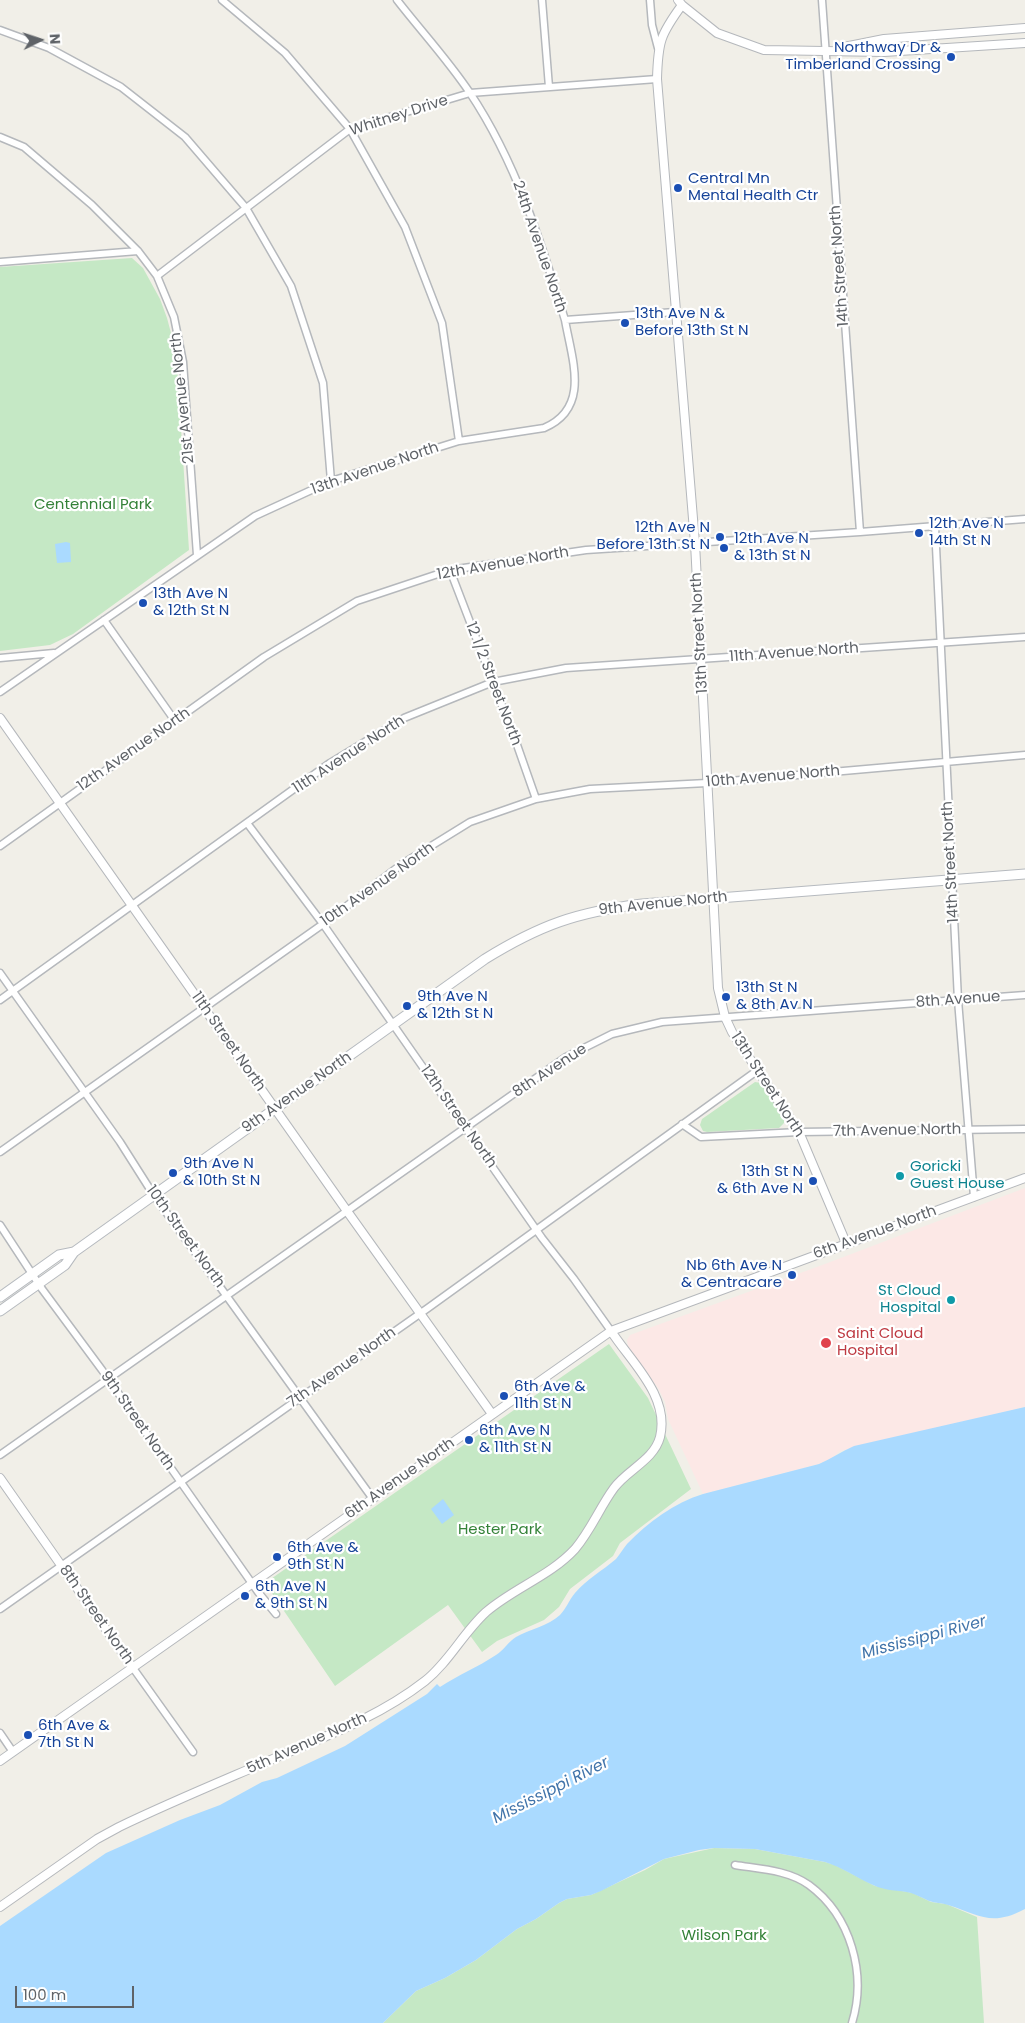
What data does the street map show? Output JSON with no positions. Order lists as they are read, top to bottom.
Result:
{
  "streets": {
    "main road": ["9th Avenue North"],
    "street": [
      "Whitney Drive",
      "24th Avenue North",
      "14th Street North",
      "21st Avenue North",
      "13th Avenue North",
      "12th Avenue North",
      "13th Street North",
      "11th Avenue North",
      "12 1/2 Street North",
      "10th Avenue North",
      "8th Avenue",
      "11th Street North",
      "12th Street North",
      "7th Avenue North",
      "6th Avenue North",
      "10th Street North",
      "9th Street North",
      "8th Street North",
      "5th Avenue North"
    ]
  },
  "crossings": [
    ["Whitney Drive", "24th Avenue North"],
    ["Whitney Drive", "21st Avenue North"],
    ["Whitney Drive", "13th Street North"],
    ["24th Avenue North", "13th Avenue North"],
    ["14th Street North", "12th Avenue North"],
    ["14th Street North", "11th Avenue North"],
    ["14th Street North", "10th Avenue North"],
    ["14th Street North", "9th Avenue North"],
    ["14th Street North", "8th Avenue"],
    ["14th Street North", "7th Avenue North"],
    ["14th Street North", "6th Avenue North"],
    ["21st Avenue North", "13th Avenue North"],
    ["12th Avenue North", "13th Street North"],
    ["12th Avenue North", "12 1/2 Street North"],
    ["12th Avenue North", "11th Street North"],
    ["13th Street North", "11th Avenue North"],
    ["13th Street North", "10th Avenue North"],
    ["13th Street North", "9th Avenue North"],
    ["13th Street North", "8th Avenue"],
    ["13th Street North", "7th Avenue North"],
    ["13th Street North", "6th Avenue North"],
    ["11th Avenue North", "12 1/2 Street North"],
    ["11th Avenue North", "11th Street North"],
    ["11th Avenue North", "12th Street North"],
    ["11th Avenue North", "10th Street North"],
    ["12 1/2 Street North", "10th Avenue North"],
    ["10th Avenue North", "11th Street North"],
    ["10th Avenue North", "12th Street North"],
    ["10th Avenue North", "10th Street North"],
    ["9th Avenue North", "11th Street North"],
    ["9th Avenue North", "12th Street North"],
    ["9th Avenue North", "10th Street North"],
    ["9th Avenue North", "9th Street North"],
    ["8th Avenue", "11th Street North"],
    ["8th Avenue", "12th Street North"],
    ["8th Avenue", "10th Street North"],
    ["8th Avenue", "9th Street North"],
    ["11th Street North", "7th Avenue North"],
    ["11th Street North", "6th Avenue North"],
    ["12th Street North", "7th Avenue North"],
    ["12th Street North", "6th Avenue North"],
    ["12th Street North", "5th Avenue North"],
    ["7th Avenue North", "10th Street North"],
    ["7th Avenue North", "9th Street North"],
    ["7th Avenue North", "8th Street North"],
    ["6th Avenue North", "10th Street North"],
    ["6th Avenue North", "9th Street North"],
    ["6th Avenue North", "8th Street North"]
  ],
  "water": ["Mississippi River"],
  "parks": ["Centennial Park", "Hester Park", "Wilson Park"],
  "places": [
    "Northway Dr & Timberland Crossing",
    "Central Mn Mental Health Ctr",
    "13th Ave N & Before 13th St N",
    "12th Ave N 14th St N",
    "12th Ave N Before 13th St N",
    "12th Ave N & 13th St N",
    "13th Ave N & 12th St N",
    "13th St N & 8th Av N",
    "9th Ave N & 12th St N",
    "9th Ave N & 10th St N",
    "Goricki Guest House",
    "13th St N & 6th Ave N",
    "Nb 6th Ave N & Centracare",
    "St Cloud Hospital",
    "Saint Cloud Hospital",
    "6th Ave & 11th St N",
    "6th Ave N & 11th St N",
    "6th Ave & 9th St N",
    "6th Ave N & 9th St N",
    "6th Ave & 7th St N"
  ],
  "scale_bar": "100 m",
  "north": "right"
}
